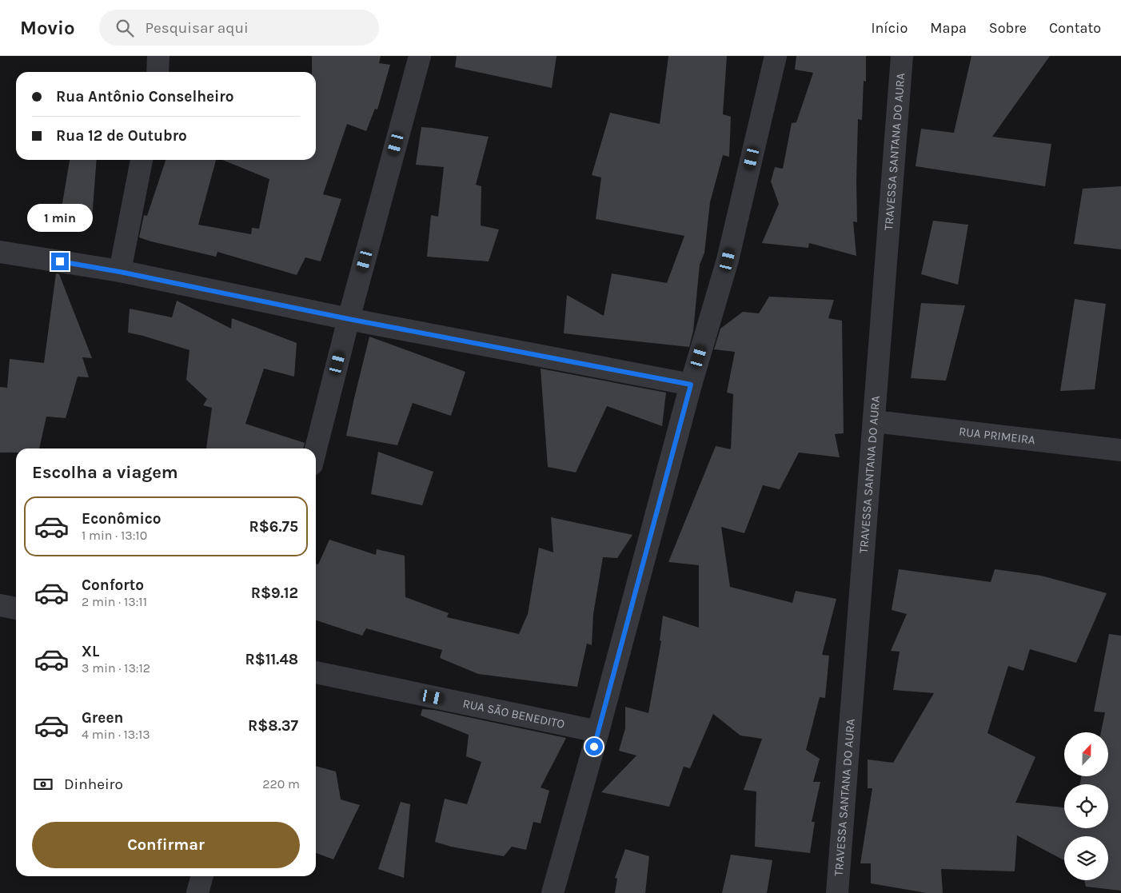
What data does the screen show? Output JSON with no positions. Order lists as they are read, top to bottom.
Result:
{
  "streets": {
    "street": ["TRAVESSA SANTANA DO AURA", "RUA PRIMEIRA", "RUA SÃO BENEDITO"]
  },
  "crossings": [
    ["TRAVESSA SANTANA DO AURA", "RUA PRIMEIRA"]
  ],
  "north": "top",
  "page": {
    "header": "Movio",
    "search": "Pesquisar aqui",
    "nav": [
      "Início",
      "Mapa",
      "Sobre",
      "Contato"
    ],
    "banner": ["Rua Antônio Conselheiro", "Rua 12 de Outubro"],
    "bubble": "1 min",
    "heading": "Escolha a viagem",
    "list": [
      {
        "name": "Econômico",
        "note": "1 min · 13:10",
        "value": "R$6.75"
      },
      {
        "name": "Conforto",
        "note": "2 min · 13:11",
        "value": "R$9.12"
      },
      {
        "name": "XL",
        "note": "3 min · 13:12",
        "value": "R$11.48"
      },
      {
        "name": "Green",
        "note": "4 min · 13:13",
        "value": "R$8.37"
      }
    ],
    "pay": ["Dinheiro", "220 m"],
    "buttons": "Confirmar"
  }
}
